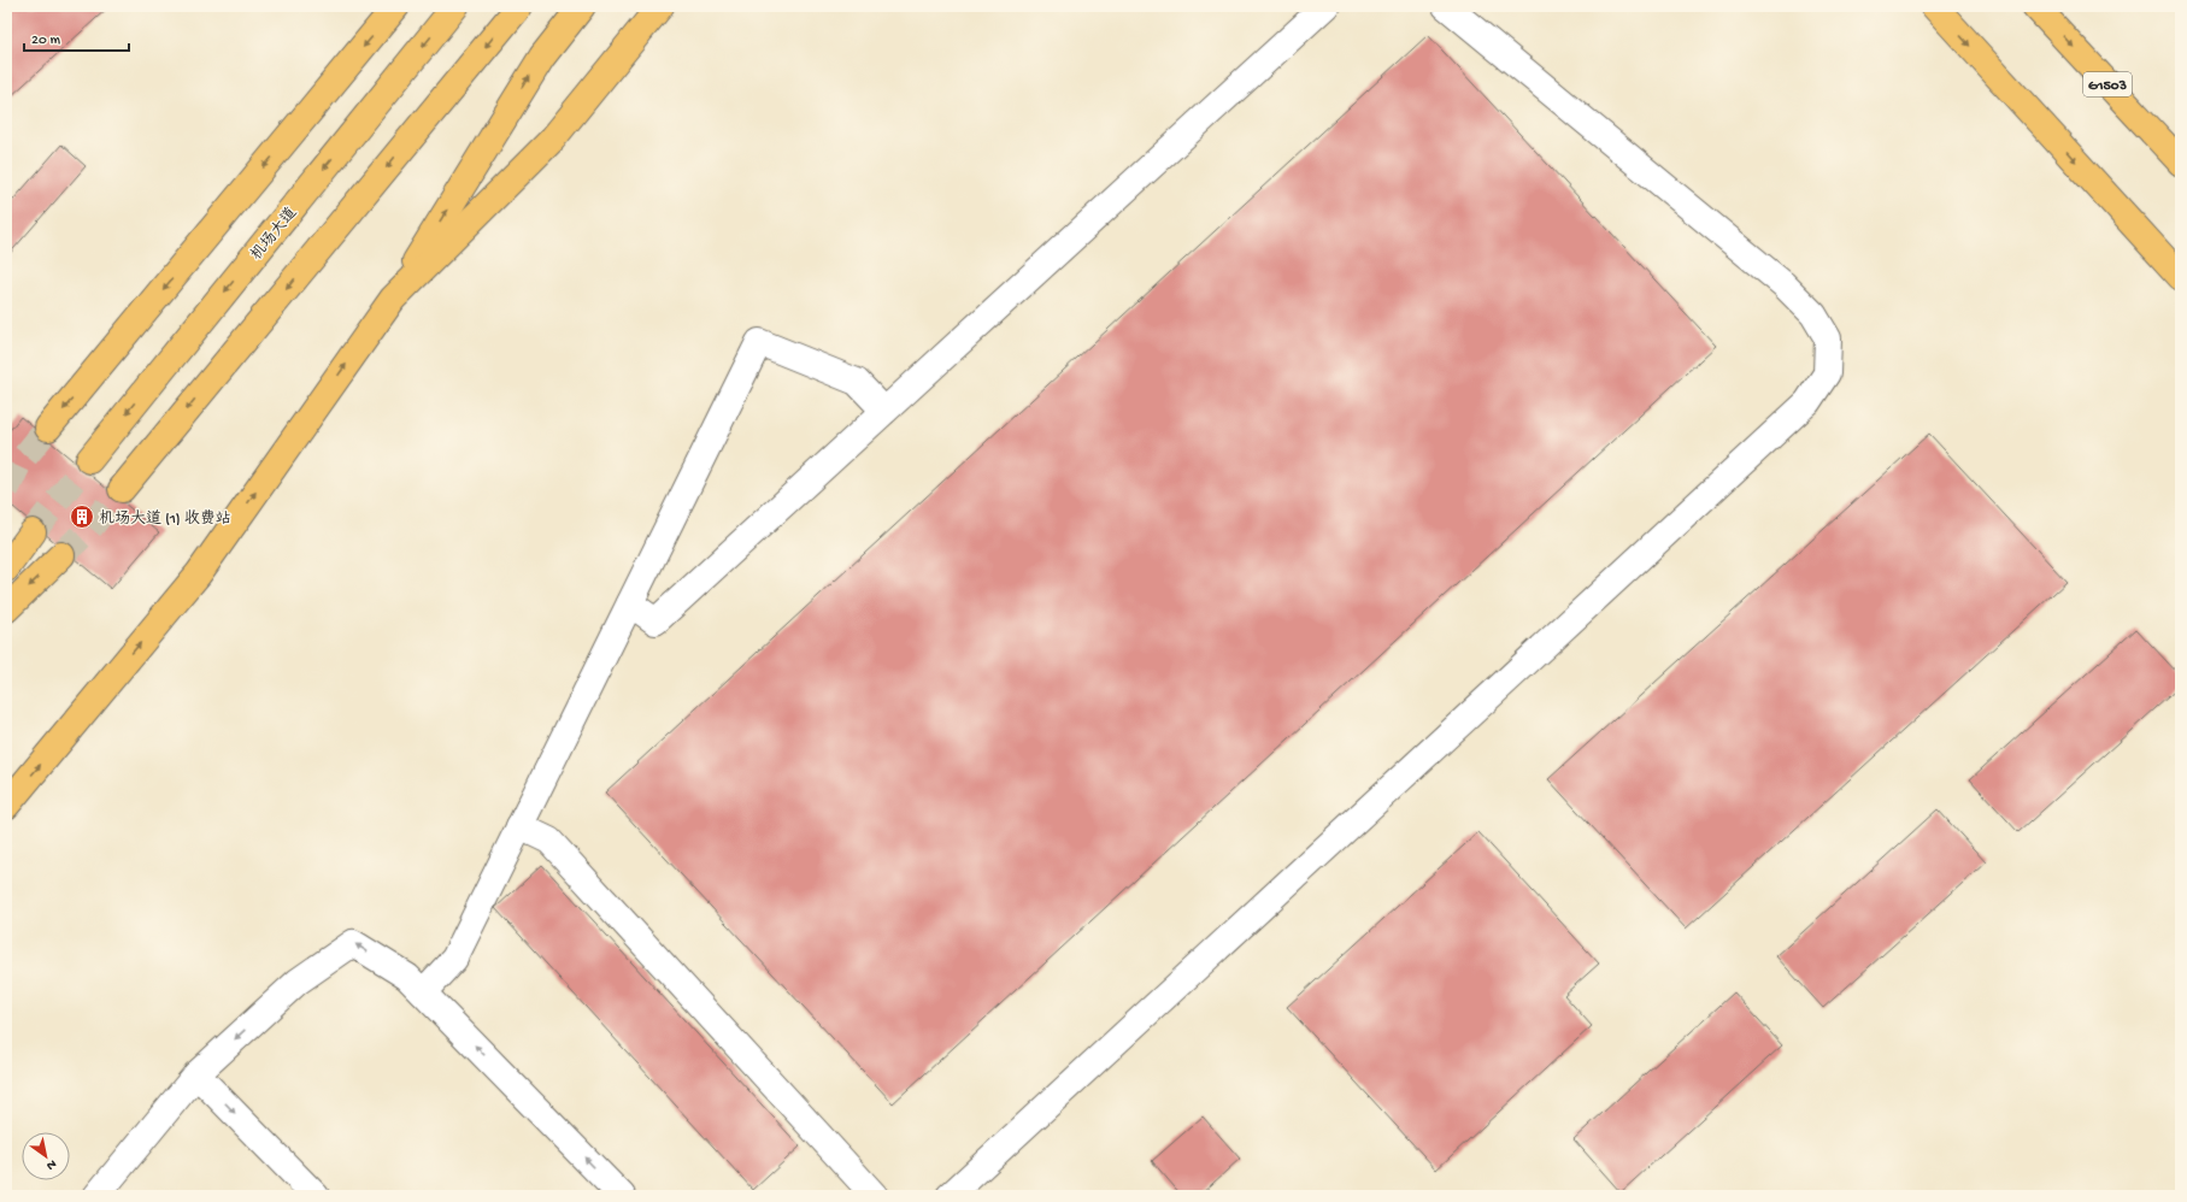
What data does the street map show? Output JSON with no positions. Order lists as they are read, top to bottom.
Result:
{
  "streets": {
    "main road": ["G1503", "机场大道"]
  },
  "places": {
    "building": ["机场大道 (1) 收费站"]
  },
  "scale_bar": "20 m",
  "north": "bottom right"
}
